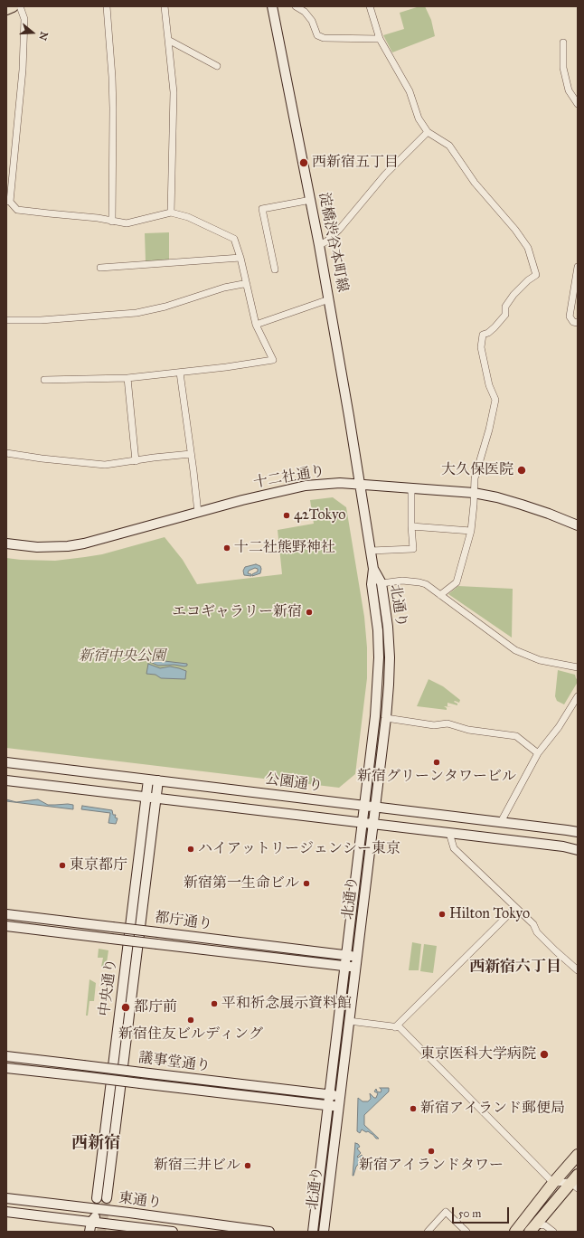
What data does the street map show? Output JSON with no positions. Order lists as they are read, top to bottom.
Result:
{
  "streets": {
    "main road": [
      "淀橋渋谷本町線",
      "十二社通り",
      "北通り",
      "公園通り",
      "都庁通り",
      "中央通り",
      "議事堂通り",
      "東通り"
    ]
  },
  "crossings": [
    ["淀橋渋谷本町線", "十二社通り"],
    ["淀橋渋谷本町線", "北通り"],
    ["十二社通り", "北通り"],
    ["北通り", "公園通り"],
    ["北通り", "都庁通り"],
    ["北通り", "議事堂通り"],
    ["公園通り", "中央通り"]
  ],
  "districts": ["西新宿六丁目", "西新宿"],
  "parks": ["新宿中央公園"],
  "places": [
    "西新宿五丁目",
    "大久保医院",
    "42Tokyo",
    "十二社熊野神社",
    "エコギャラリー新宿",
    "新宿グリーンタワービル",
    "ハイアットリージェンシー東京",
    "東京都庁",
    "新宿第一生命ビル",
    "Hilton Tokyo",
    "平和祈念展示資料館",
    "都庁前",
    "新宿住友ビルディング",
    "東京医科大学病院",
    "新宿アイランド郵便局",
    "新宿アイランドタワー",
    "新宿三井ビル"
  ],
  "scale_bar": "50 m",
  "north": "right"
}
